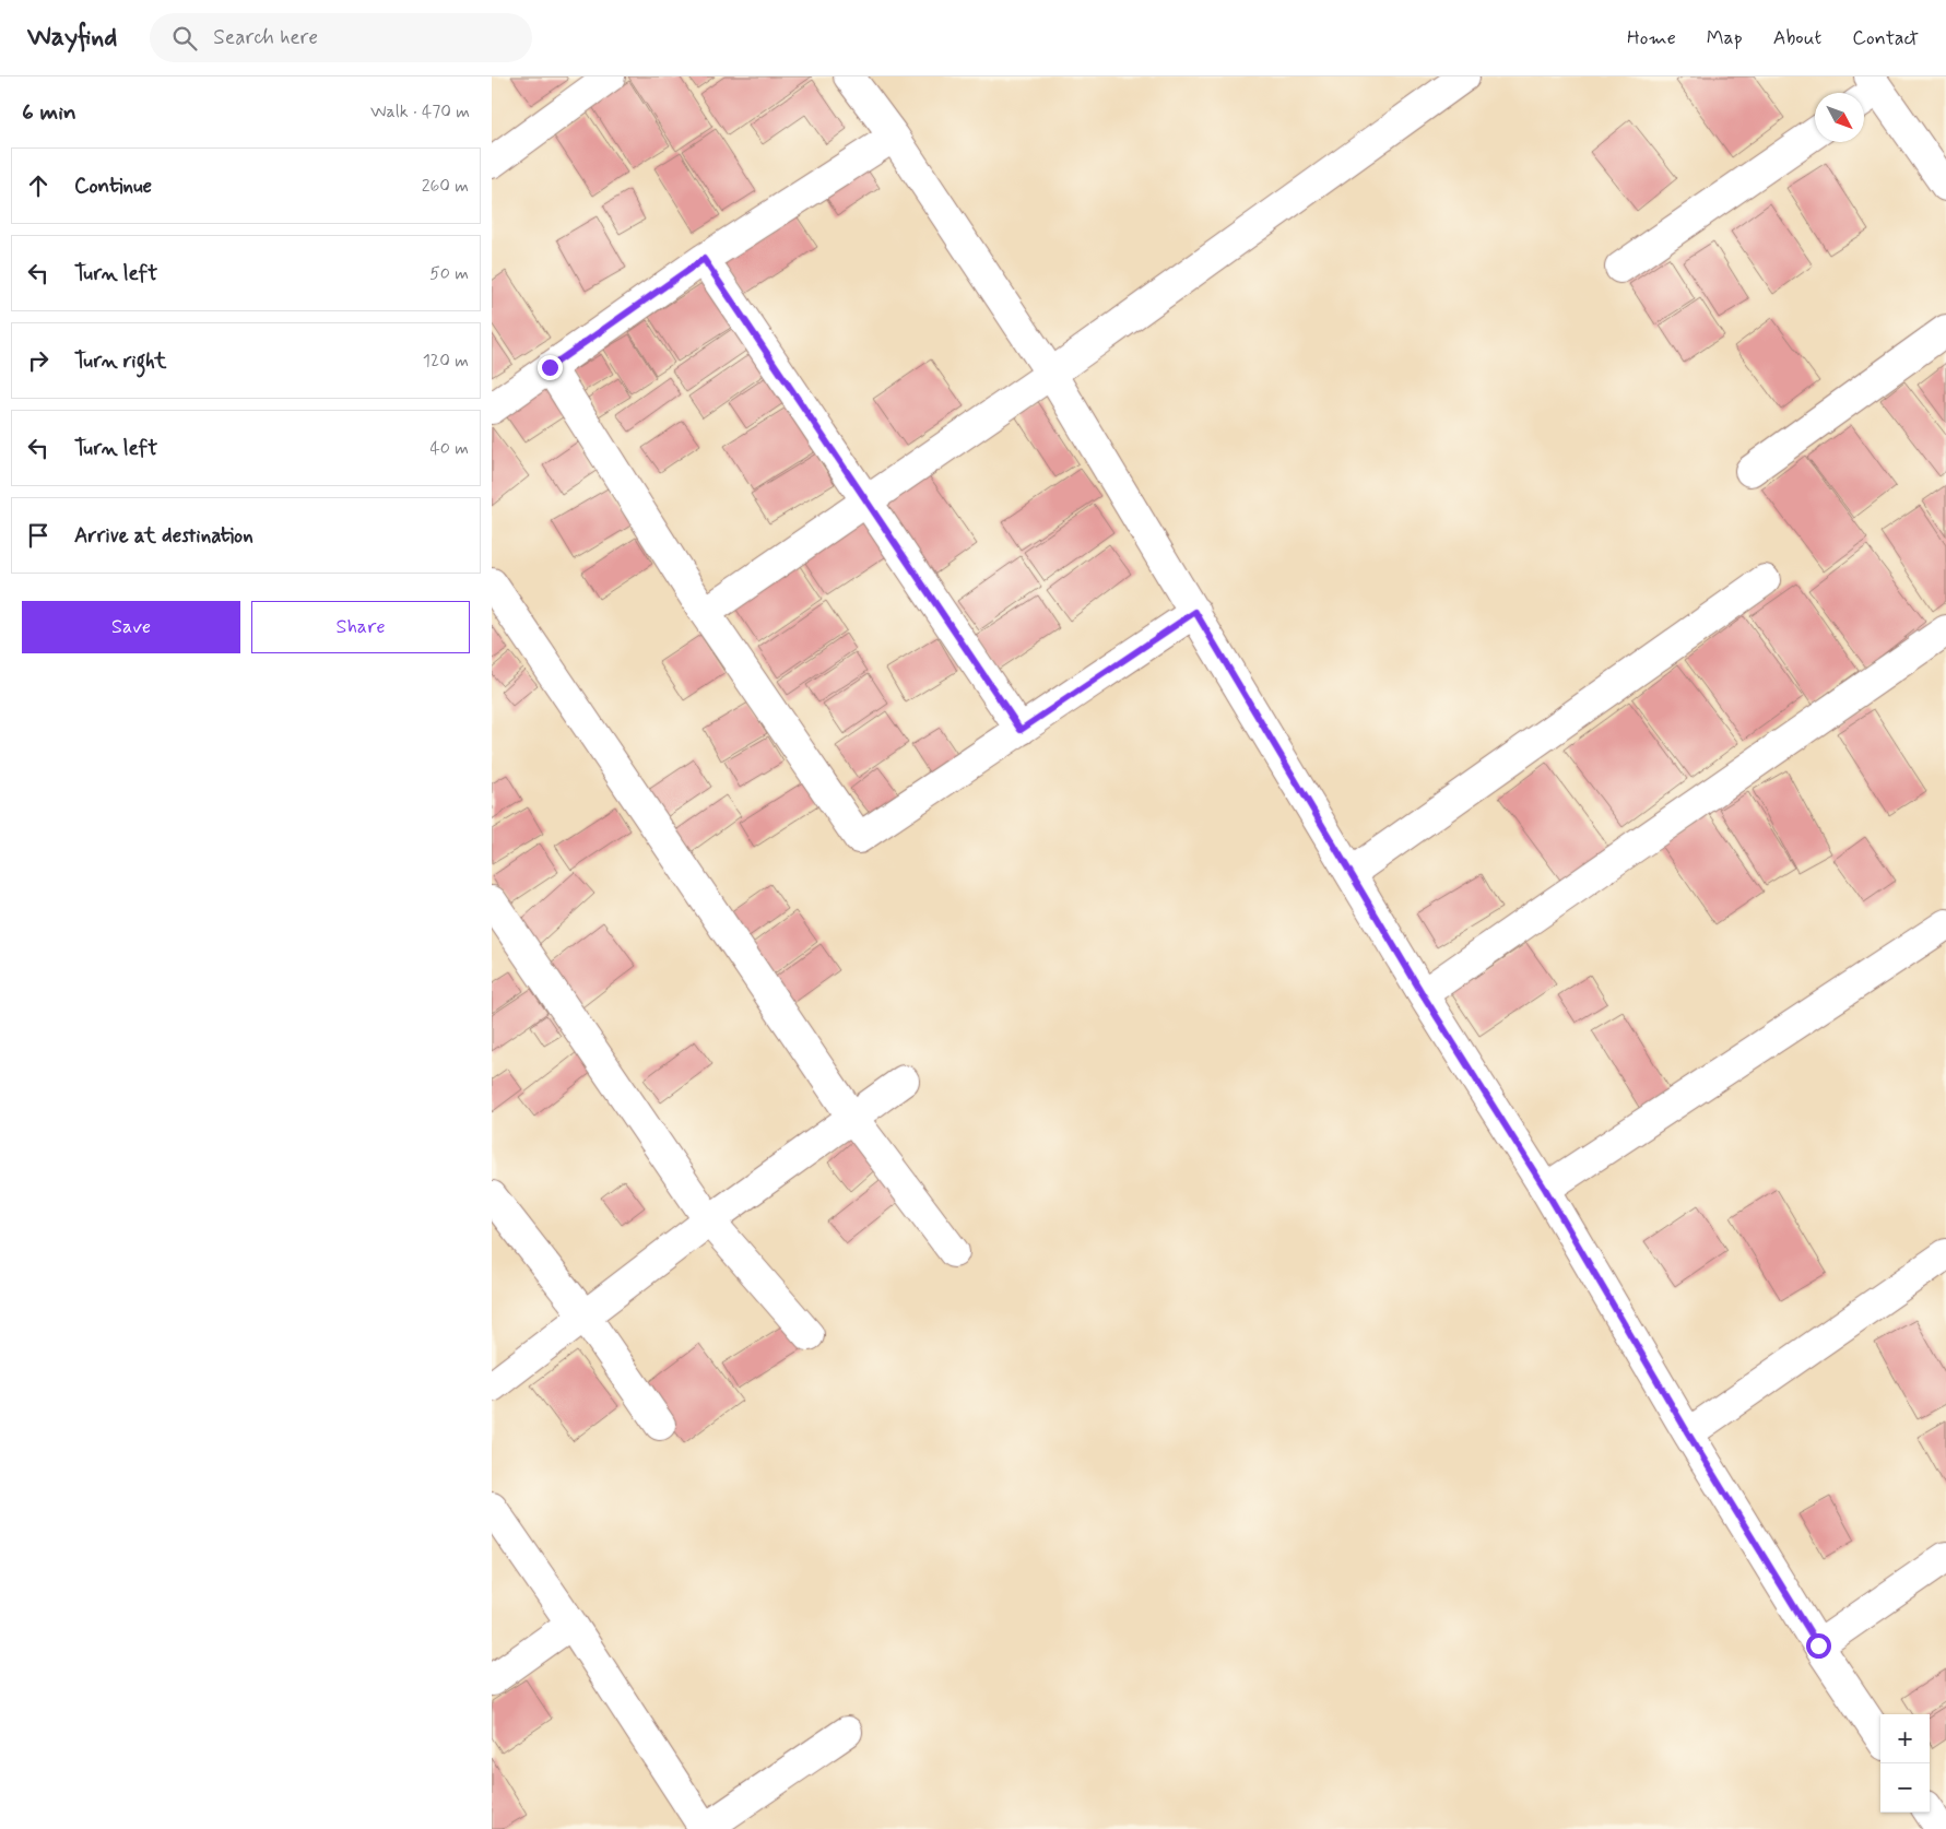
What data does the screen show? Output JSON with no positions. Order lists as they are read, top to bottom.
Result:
{
  "north": "bottom right",
  "page": {
    "header": "Wayfind",
    "search": "Search here",
    "nav": [
      "Home",
      "Map",
      "About",
      "Contact"
    ],
    "heading": ["6 min", "Walk · 470 m"],
    "list": [
      ["Continue", "260 m"],
      ["Turn left", "50 m"],
      ["Turn right", "120 m"],
      ["Turn left", "40 m"],
      "Arrive at destination"
    ],
    "buttons": ["Save", "Share"],
    "map_buttons": ["+", "−"]
  }
}
